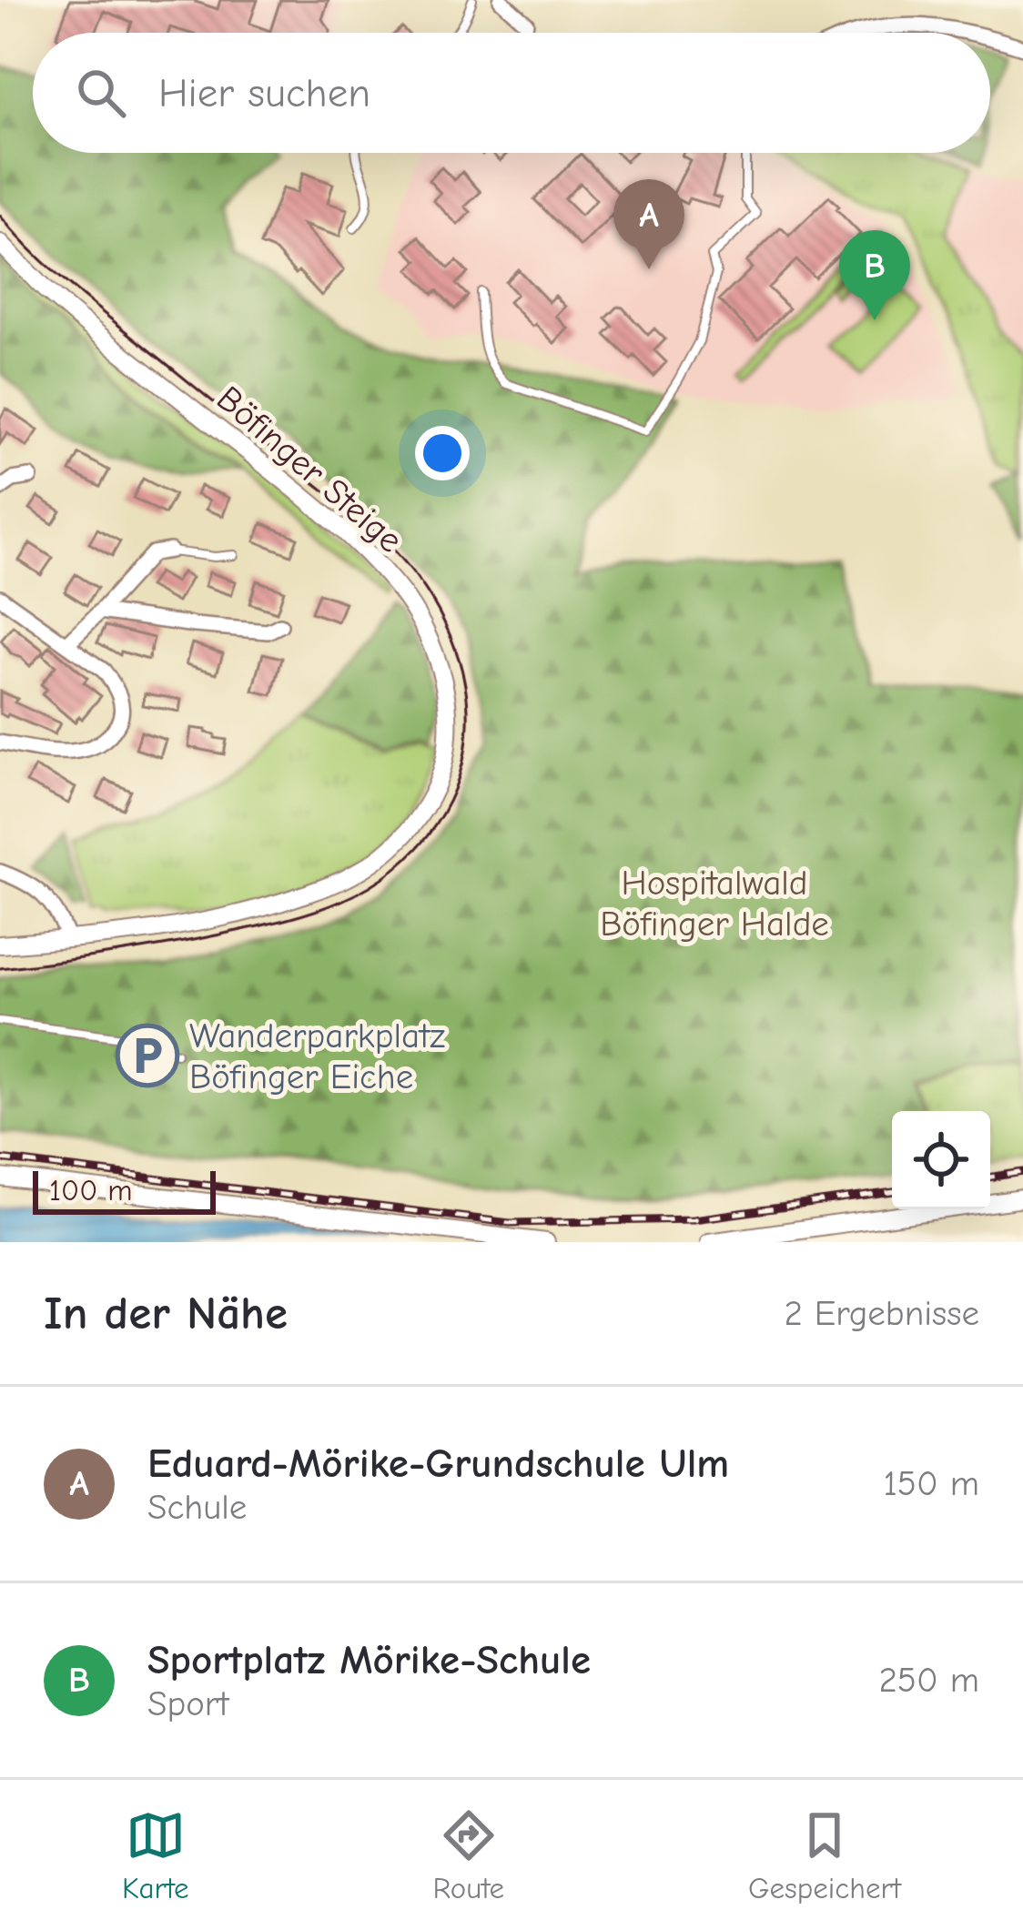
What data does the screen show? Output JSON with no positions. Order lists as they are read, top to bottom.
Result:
{
  "streets": {
    "street": ["Böfinger Steige"]
  },
  "parks": ["Hospitalwald Böfinger Halde"],
  "places": {
    "parking": ["Wanderparkplatz Böfinger Eiche"]
  },
  "scale_bar": "100 m",
  "page": {
    "search": "Hier suchen",
    "pins": ["A", "B"],
    "scale": "100 m",
    "heading": ["In der Nähe", "2 Ergebnisse"],
    "list": [
      {
        "mark": "A",
        "name": "Eduard-Mörike-Grundschule Ulm",
        "note": "Schule",
        "value": "150 m"
      },
      {
        "mark": "B",
        "name": "Sportplatz Mörike-Schule",
        "note": "Sport",
        "value": "250 m"
      }
    ],
    "nav": ["Karte", "Route", "Gespeichert"]
  }
}
